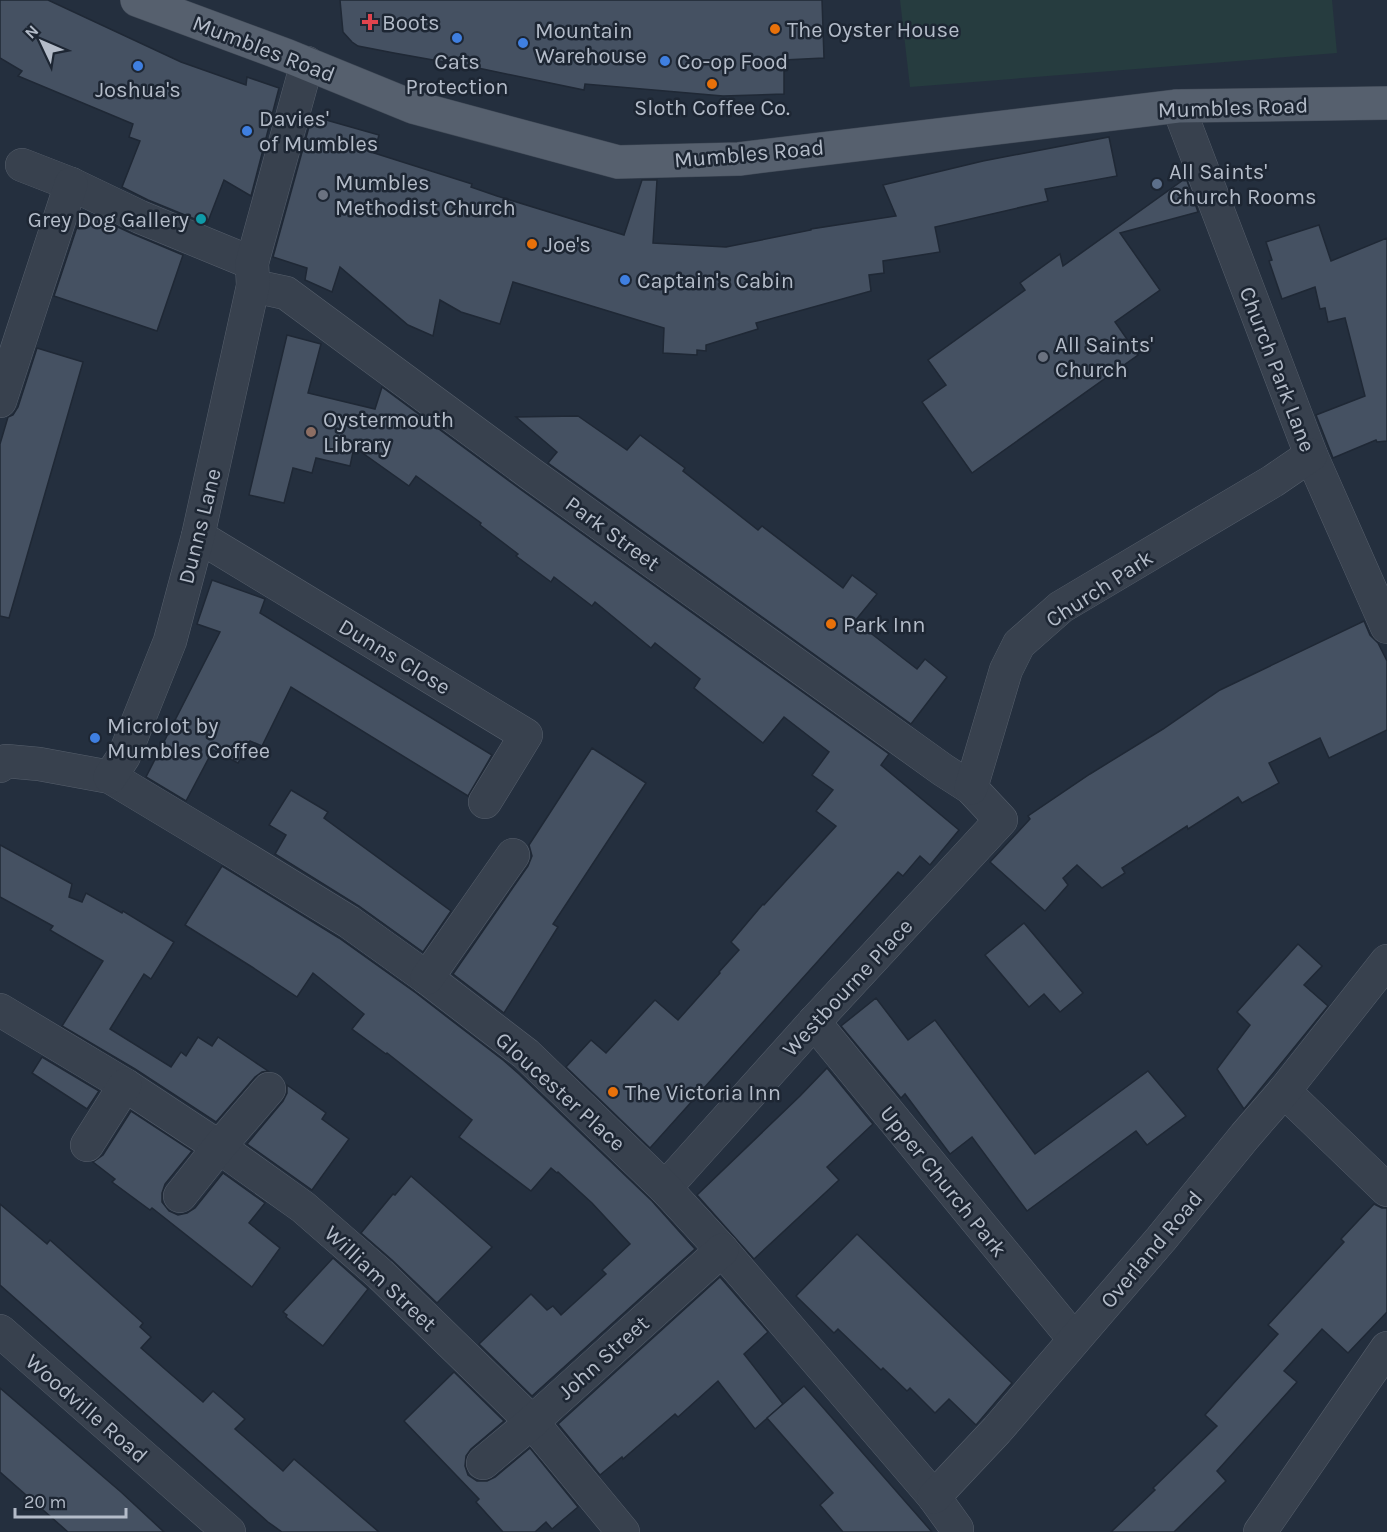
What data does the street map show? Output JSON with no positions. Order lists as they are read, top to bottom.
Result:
{
  "streets": {
    "main road": ["Mumbles Road"],
    "street": [
      "Church Park Lane",
      "Dunns Lane",
      "Park Street",
      "Church Park",
      "Dunns Close",
      "Westbourne Place",
      "Gloucester Place",
      "Upper Church Park",
      "Overland Road",
      "William Street",
      "John Street",
      "Woodville Road"
    ]
  },
  "crossings": [
    ["Mumbles Road", "Church Park Lane"],
    ["Mumbles Road", "Dunns Lane"],
    ["Church Park Lane", "Church Park"],
    ["Dunns Lane", "Park Street"],
    ["Dunns Lane", "Dunns Close"],
    ["Dunns Lane", "Gloucester Place"],
    ["Park Street", "Church Park"],
    ["Park Street", "Westbourne Place"],
    ["Church Park", "Westbourne Place"],
    ["Westbourne Place", "Gloucester Place"],
    ["Westbourne Place", "Upper Church Park"],
    ["Gloucester Place", "Overland Road"],
    ["Gloucester Place", "John Street"],
    ["Upper Church Park", "Overland Road"],
    ["William Street", "John Street"]
  ],
  "places": {
    "health": ["Boots"],
    "other": [
      "The Oyster House",
      "Cats Protection",
      "Mountain Warehouse",
      "Co-op Food",
      "Joshua's",
      "Sloth Coffee Co.",
      "Davies' of Mumbles",
      "All Saints' Church Rooms",
      "Mumbles Methodist Church",
      "Grey Dog Gallery",
      "Joe's",
      "Captain's Cabin",
      "All Saints' Church",
      "Oystermouth Library",
      "Park Inn",
      "Microlot by Mumbles Coffee",
      "The Victoria Inn"
    ]
  },
  "scale_bar": "20 m",
  "north": "top left"
}
